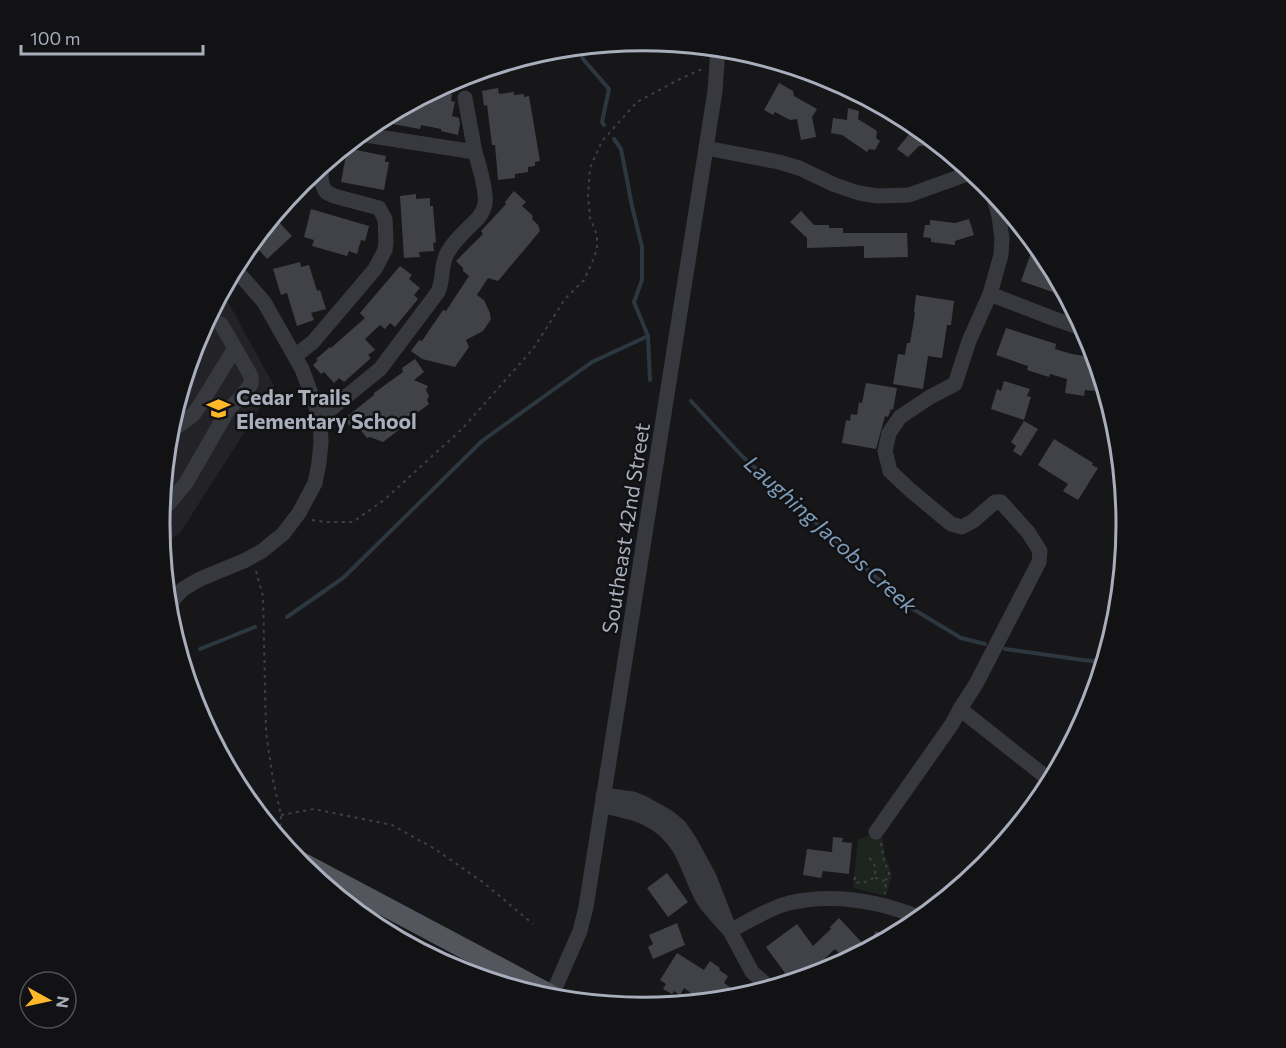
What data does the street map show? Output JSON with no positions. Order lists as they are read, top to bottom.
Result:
{
  "streets": {
    "street": ["Southeast 42nd Street"]
  },
  "water": ["Laughing Jacobs Creek"],
  "places": {
    "school or university": ["Cedar Trails Elementary School"]
  },
  "scale_bar": "100 m",
  "north": "right"
}
